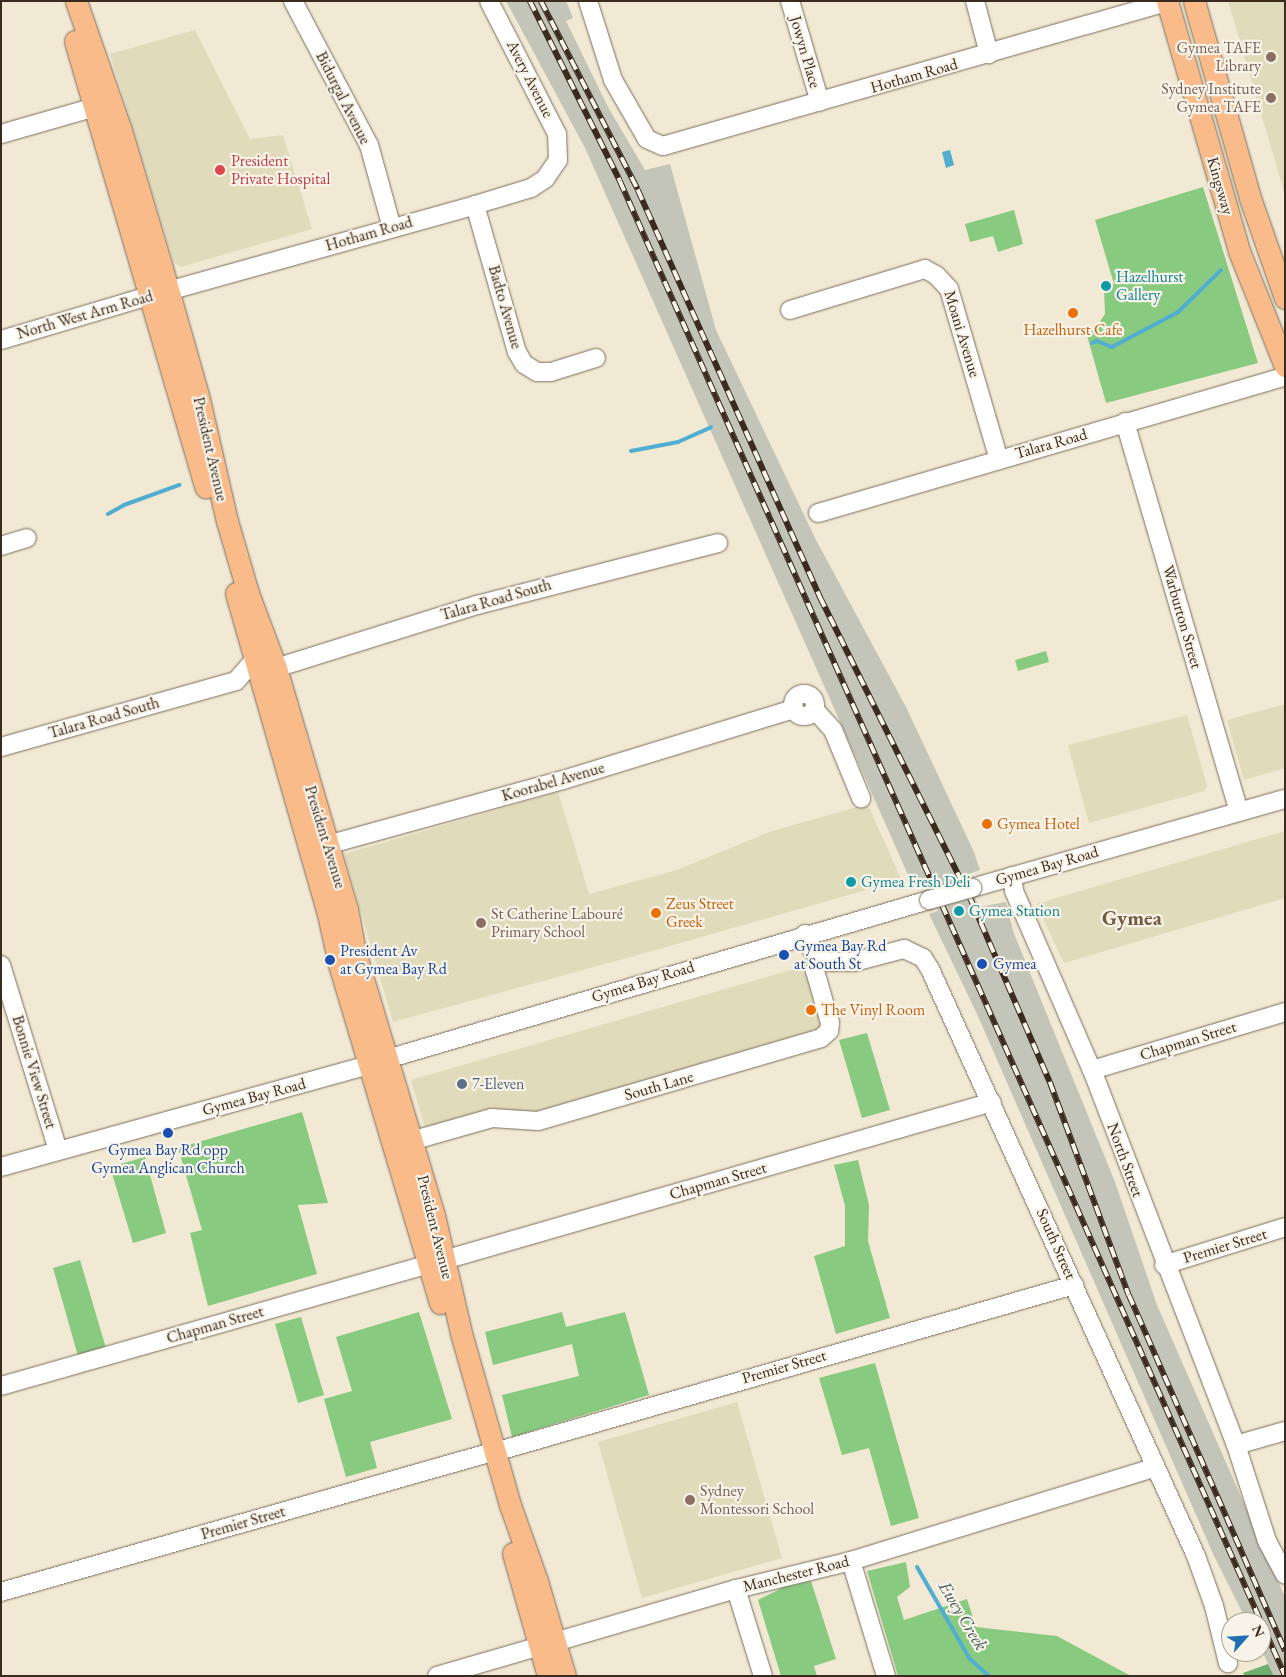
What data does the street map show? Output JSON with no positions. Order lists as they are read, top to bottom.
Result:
{
  "streets": {
    "main road": ["Kingsway", "President Avenue"],
    "street": [
      "Jowyn Place",
      "Hotham Road",
      "Avery Avenue",
      "Bidurgal Avenue",
      "Badto Avenue",
      "North West Arm Road",
      "Moani Avenue",
      "Talara Road",
      "Talara Road South",
      "Warburton Street",
      "Koorabel Avenue",
      "Gymea Bay Road",
      "Chapman Street",
      "Bonnie View Street",
      "South Lane",
      "North Street",
      "South Street",
      "Premier Street",
      "Manchester Road"
    ]
  },
  "crossings": [
    ["Jowyn Place", "Hotham Road"],
    ["Hotham Road", "Avery Avenue"],
    ["Hotham Road", "Bidurgal Avenue"],
    ["Hotham Road", "Kingsway"],
    ["Hotham Road", "Badto Avenue"],
    ["Hotham Road", "North West Arm Road"],
    ["Hotham Road", "President Avenue"],
    ["North West Arm Road", "President Avenue"],
    ["Moani Avenue", "Talara Road"],
    ["Talara Road", "Warburton Street"],
    ["President Avenue", "Talara Road South"],
    ["President Avenue", "Koorabel Avenue"],
    ["President Avenue", "Gymea Bay Road"],
    ["President Avenue", "Chapman Street"],
    ["President Avenue", "South Lane"],
    ["President Avenue", "Premier Street"],
    ["President Avenue", "Manchester Road"],
    ["Warburton Street", "Gymea Bay Road"],
    ["Gymea Bay Road", "Bonnie View Street"],
    ["Gymea Bay Road", "North Street"],
    ["Chapman Street", "North Street"],
    ["Chapman Street", "South Street"],
    ["South Lane", "South Street"],
    ["North Street", "Premier Street"],
    ["South Street", "Premier Street"],
    ["South Street", "Manchester Road"]
  ],
  "districts": ["Gymea"],
  "water": ["Ewey Creek"],
  "places": [
    "Gymea TAFE Library",
    "Sydney Institute Gymea TAFE",
    "President Private Hospital",
    "Hazelhurst Gallery",
    "Hazelhurst Cafe",
    "Gymea Hotel",
    "Gymea Fresh Deli",
    "Gymea Station",
    "Zeus Street Greek",
    "St Catherine Labouré Primary School",
    "Gymea Bay Rd at South St",
    "President Av at Gymea Bay Rd",
    "Gymea",
    "The Vinyl Room",
    "7-Eleven",
    "Gymea Bay Rd opp Gymea Anglican Church",
    "Sydney Montessori School"
  ],
  "north": "top right"
}
